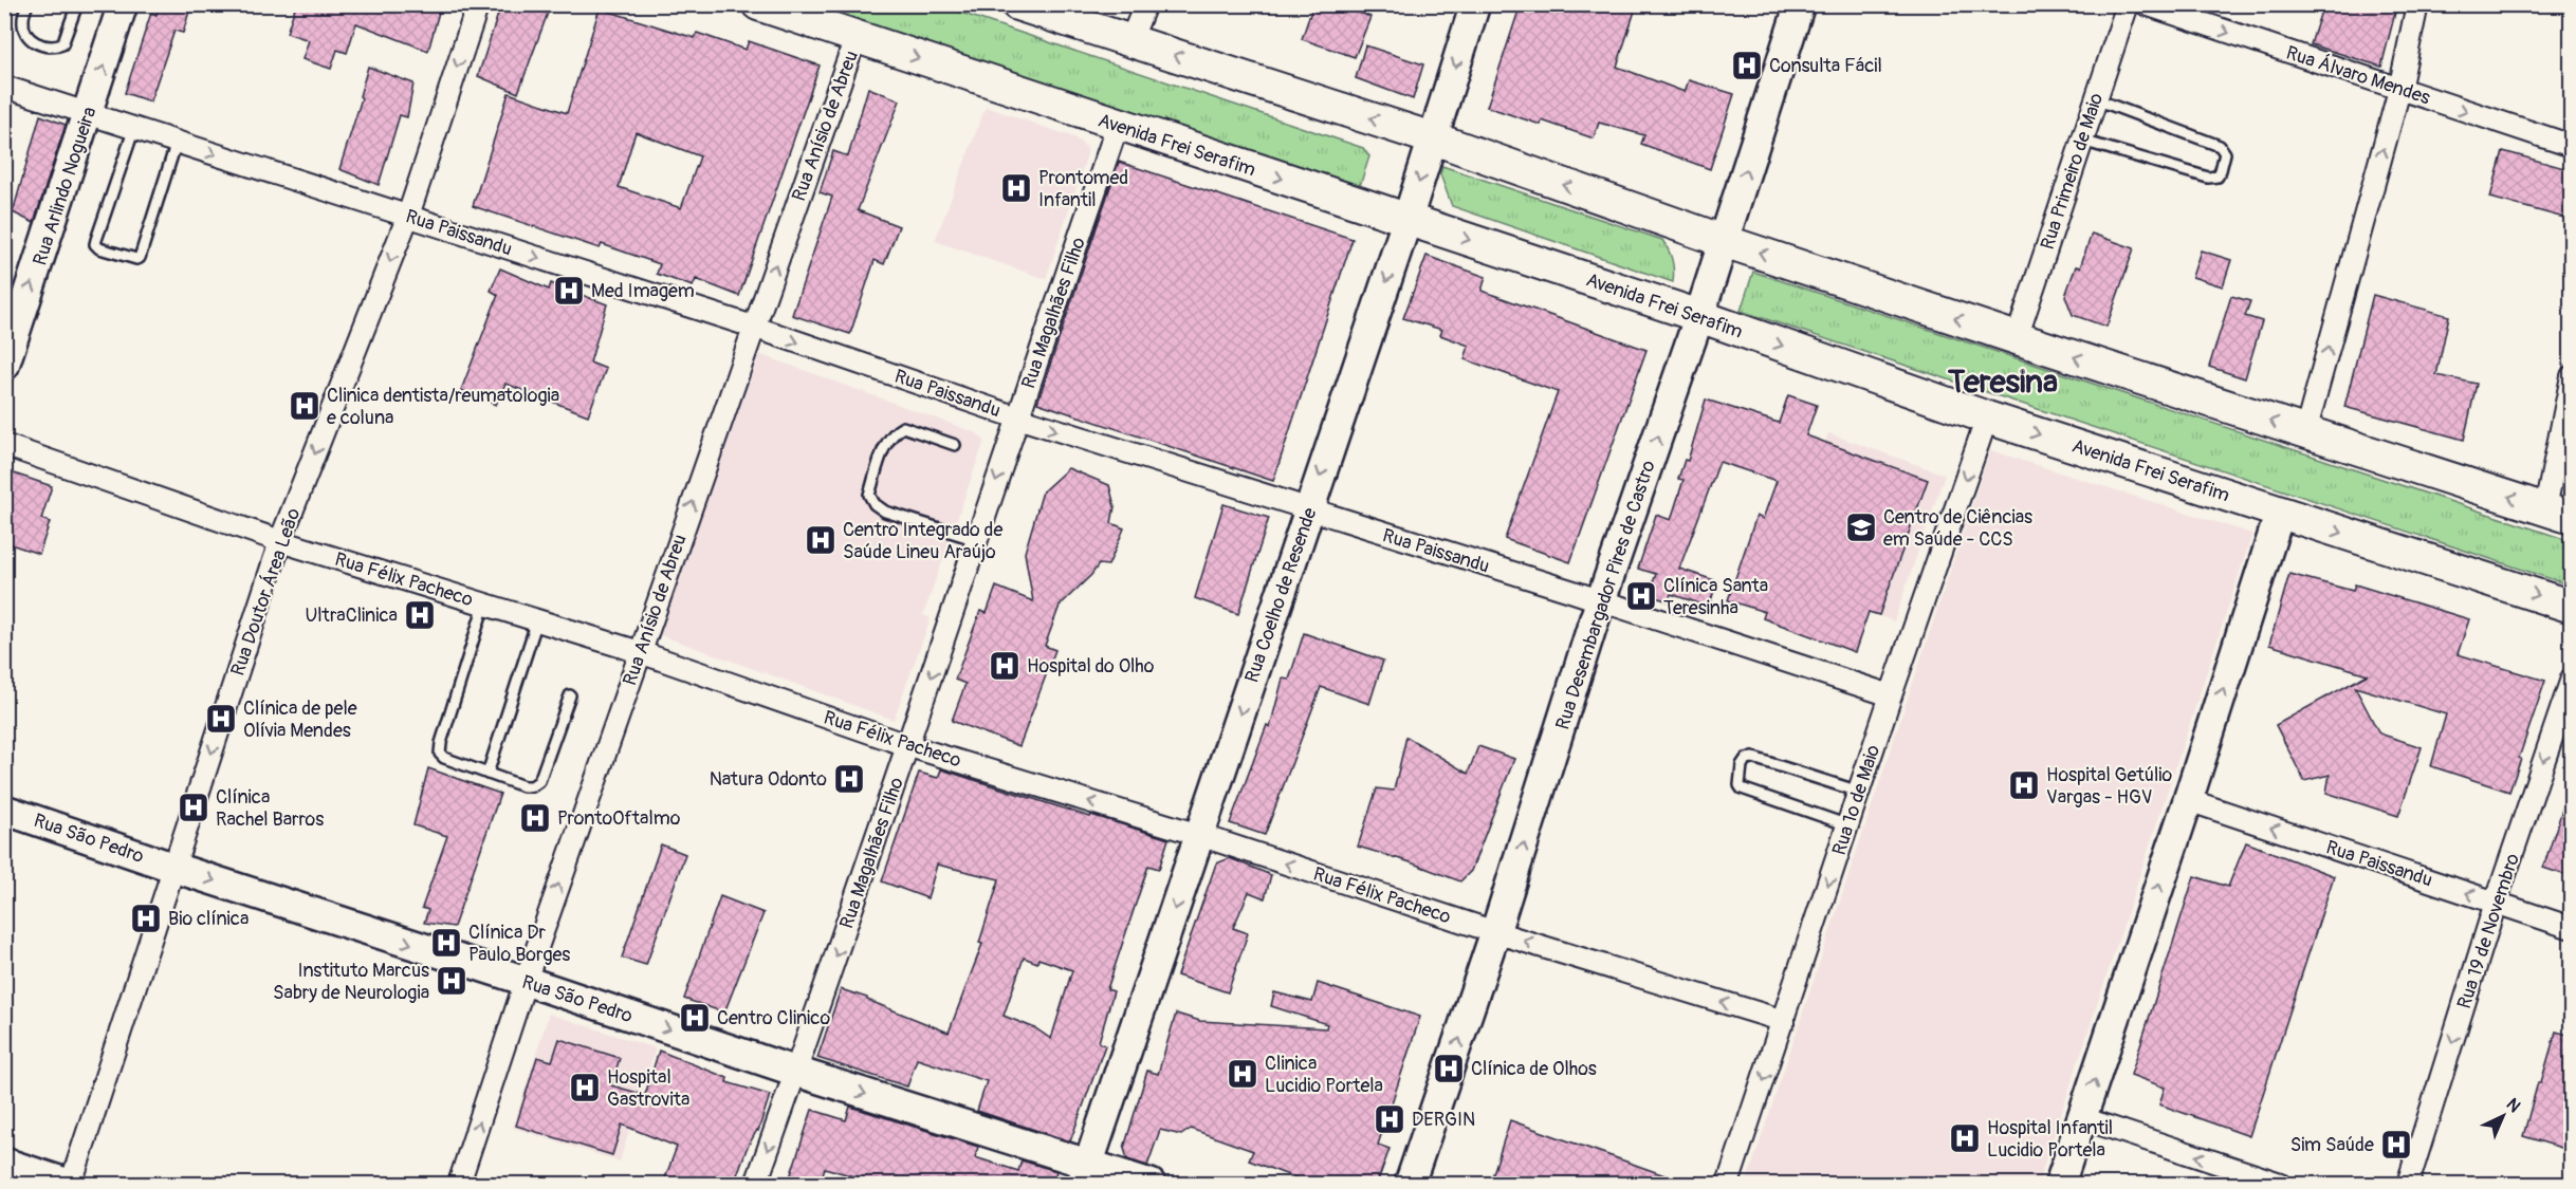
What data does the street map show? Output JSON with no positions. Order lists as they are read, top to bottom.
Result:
{
  "streets": {
    "main road": [
      "Avenida Frei Serafim",
      "Rua Arlindo Nogueira",
      "Rua Coelho de Resende",
      "Rua Desembargador Pires de Castro",
      "Rua São Pedro"
    ],
    "street": [
      "Rua Álvaro Mendes",
      "Rua Anísio de Abreu",
      "Rua Primeiro de Maio",
      "Rua Paissandu",
      "Rua Magalhães Filho",
      "Rua Félix Pacheco",
      "Rua Doutor Área Leão",
      "Rua 1º de Maio",
      "Rua 19 de Novembro"
    ]
  },
  "crossings": [
    ["Rua Anísio de Abreu", "Avenida Frei Serafim"],
    ["Rua Anísio de Abreu", "Rua Paissandu"],
    ["Rua Anísio de Abreu", "Rua Félix Pacheco"],
    ["Rua Anísio de Abreu", "Rua São Pedro"],
    ["Avenida Frei Serafim", "Rua Magalhães Filho"],
    ["Avenida Frei Serafim", "Rua Coelho de Resende"],
    ["Avenida Frei Serafim", "Rua Desembargador Pires de Castro"],
    ["Avenida Frei Serafim", "Rua 1º de Maio"],
    ["Rua Arlindo Nogueira", "Rua Paissandu"],
    ["Rua Paissandu", "Rua Magalhães Filho"],
    ["Rua Paissandu", "Rua Doutor Área Leão"],
    ["Rua Paissandu", "Rua Coelho de Resende"],
    ["Rua Paissandu", "Rua Desembargador Pires de Castro"],
    ["Rua Paissandu", "Rua 1º de Maio"],
    ["Rua Paissandu", "Rua 19 de Novembro"],
    ["Rua Magalhães Filho", "Rua Félix Pacheco"],
    ["Rua Magalhães Filho", "Rua São Pedro"],
    ["Rua Félix Pacheco", "Rua Doutor Área Leão"],
    ["Rua Félix Pacheco", "Rua Coelho de Resende"],
    ["Rua Félix Pacheco", "Rua Desembargador Pires de Castro"],
    ["Rua Félix Pacheco", "Rua 1º de Maio"],
    ["Rua Doutor Área Leão", "Rua São Pedro"],
    ["Rua Coelho de Resende", "Rua São Pedro"]
  ],
  "one_way": [
    "Rua Álvaro Mendes",
    "Rua Anísio de Abreu",
    "Rua Arlindo Nogueira",
    "Rua Magalhães Filho",
    "Rua Félix Pacheco",
    "Rua Doutor Área Leão",
    "Rua Coelho de Resende",
    "Rua Desembargador Pires de Castro",
    "Rua 1º de Maio",
    "Rua São Pedro",
    "Rua 19 de Novembro"
  ],
  "districts": ["Teresina"],
  "places": {
    "hospital": [
      "Consulta Fácil",
      "Prontomed Infantil",
      "Med Imagem",
      "Clinica dentista/reumatologia e coluna",
      "Centro Integrado de Saúde Lineu Araújo",
      "Clínica Santa Teresinha",
      "UltraClinica",
      "Hospital do Olho",
      "Clínica de pele Olívia Mendes",
      "Natura Odonto",
      "Hospital Getúlio Vargas - HGV",
      "Clínica Rachel Barros",
      "ProntoOftalmo",
      "Bio clínica",
      "Clínica Dr Paulo Borges",
      "Instituto Marcus Sabry de Neurologia",
      "Centro Clinico",
      "Clínica de Olhos",
      "Clinica Lucidio Portela",
      "Hospital Gastrovita",
      "DERGIN",
      "Hospital Infantil Lucidio Portela",
      "Sim Saúde"
    ],
    "school or university": ["Centro de Ciências em Saúde - CCS"]
  },
  "north": "top right"
}
